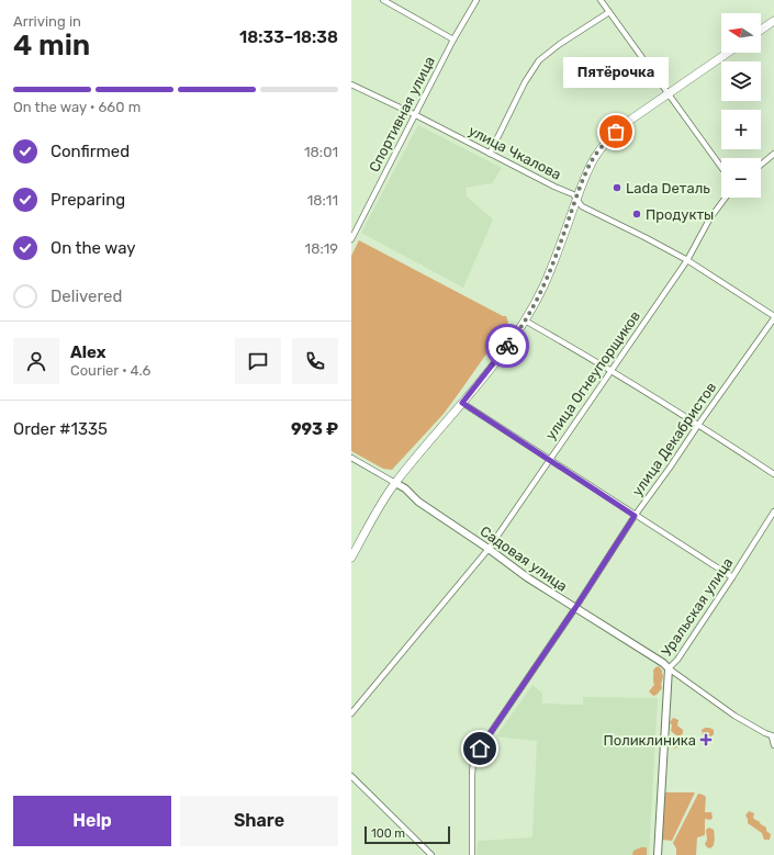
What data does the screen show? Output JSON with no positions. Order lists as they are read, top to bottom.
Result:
{
  "streets": {
    "street": [
      "Спортивная улица",
      "улица Чкалова",
      "улица Огнеупорщиков",
      "улица Декабристов",
      "Садовая улица",
      "Уральская улица"
    ]
  },
  "crossings": [
    ["Спортивная улица", "улица Чкалова"],
    ["улица Чкалова", "улица Огнеупорщиков"],
    ["улица Чкалова", "улица Декабристов"],
    ["улица Огнеупорщиков", "Садовая улица"],
    ["улица Декабристов", "Садовая улица"],
    ["Садовая улица", "Уральская улица"]
  ],
  "places": {
    "other": ["Пятёрочка", "Lada Dеталь", "Продукты"],
    "health": ["Поликлиника"]
  },
  "scale_bar": "100 m",
  "north": "left",
  "page": {
    "heading": ["4 min", "Arriving in", "18:33–18:38"],
    "panel": [
      "Alex",
      "Courier · 4.6",
      "Order #1335",
      "993 ₽"
    ],
    "map_buttons": ["+", "−"],
    "bubble": "Пятёрочка",
    "bar": "On the way · 660 m",
    "list": [
      ["Confirmed", "18:01"],
      ["Preparing", "18:11"],
      ["On the way", "18:19"],
      "Delivered"
    ],
    "buttons": ["Help", "Share"],
    "scale": "100 m"
  }
}
